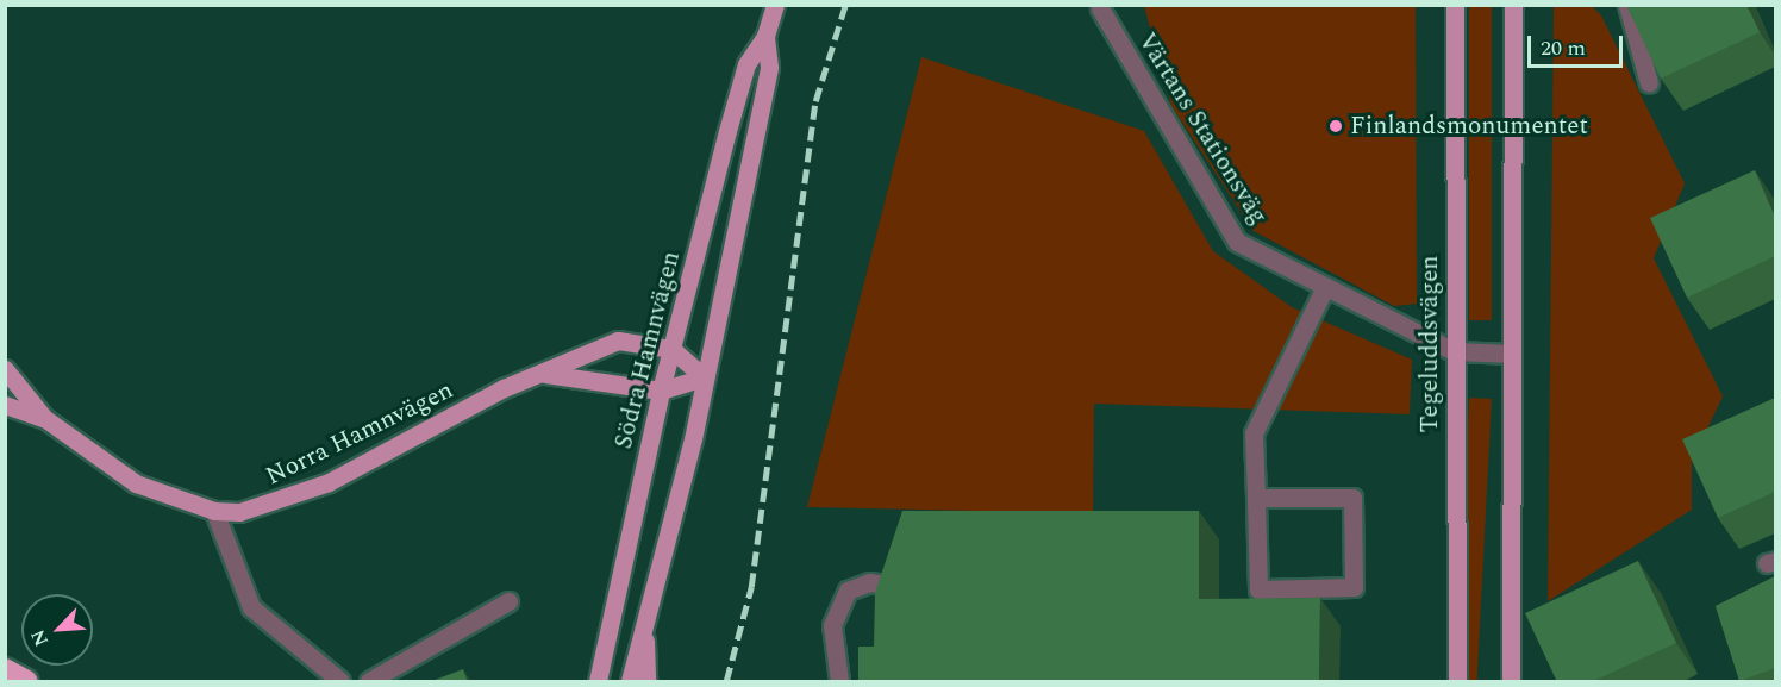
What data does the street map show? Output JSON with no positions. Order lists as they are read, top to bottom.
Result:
{
  "streets": {
    "main road": ["Tegeluddsvägen", "Södra Hamnvägen", "Norra Hamnvägen"],
    "street": ["Värtans Stationsväg"]
  },
  "crossings": [
    ["Värtans Stationsväg", "Tegeluddsvägen"],
    ["Södra Hamnvägen", "Norra Hamnvägen"]
  ],
  "places": ["Finlandsmonumentet"],
  "scale_bar": "20 m",
  "north": "bottom left"
}
